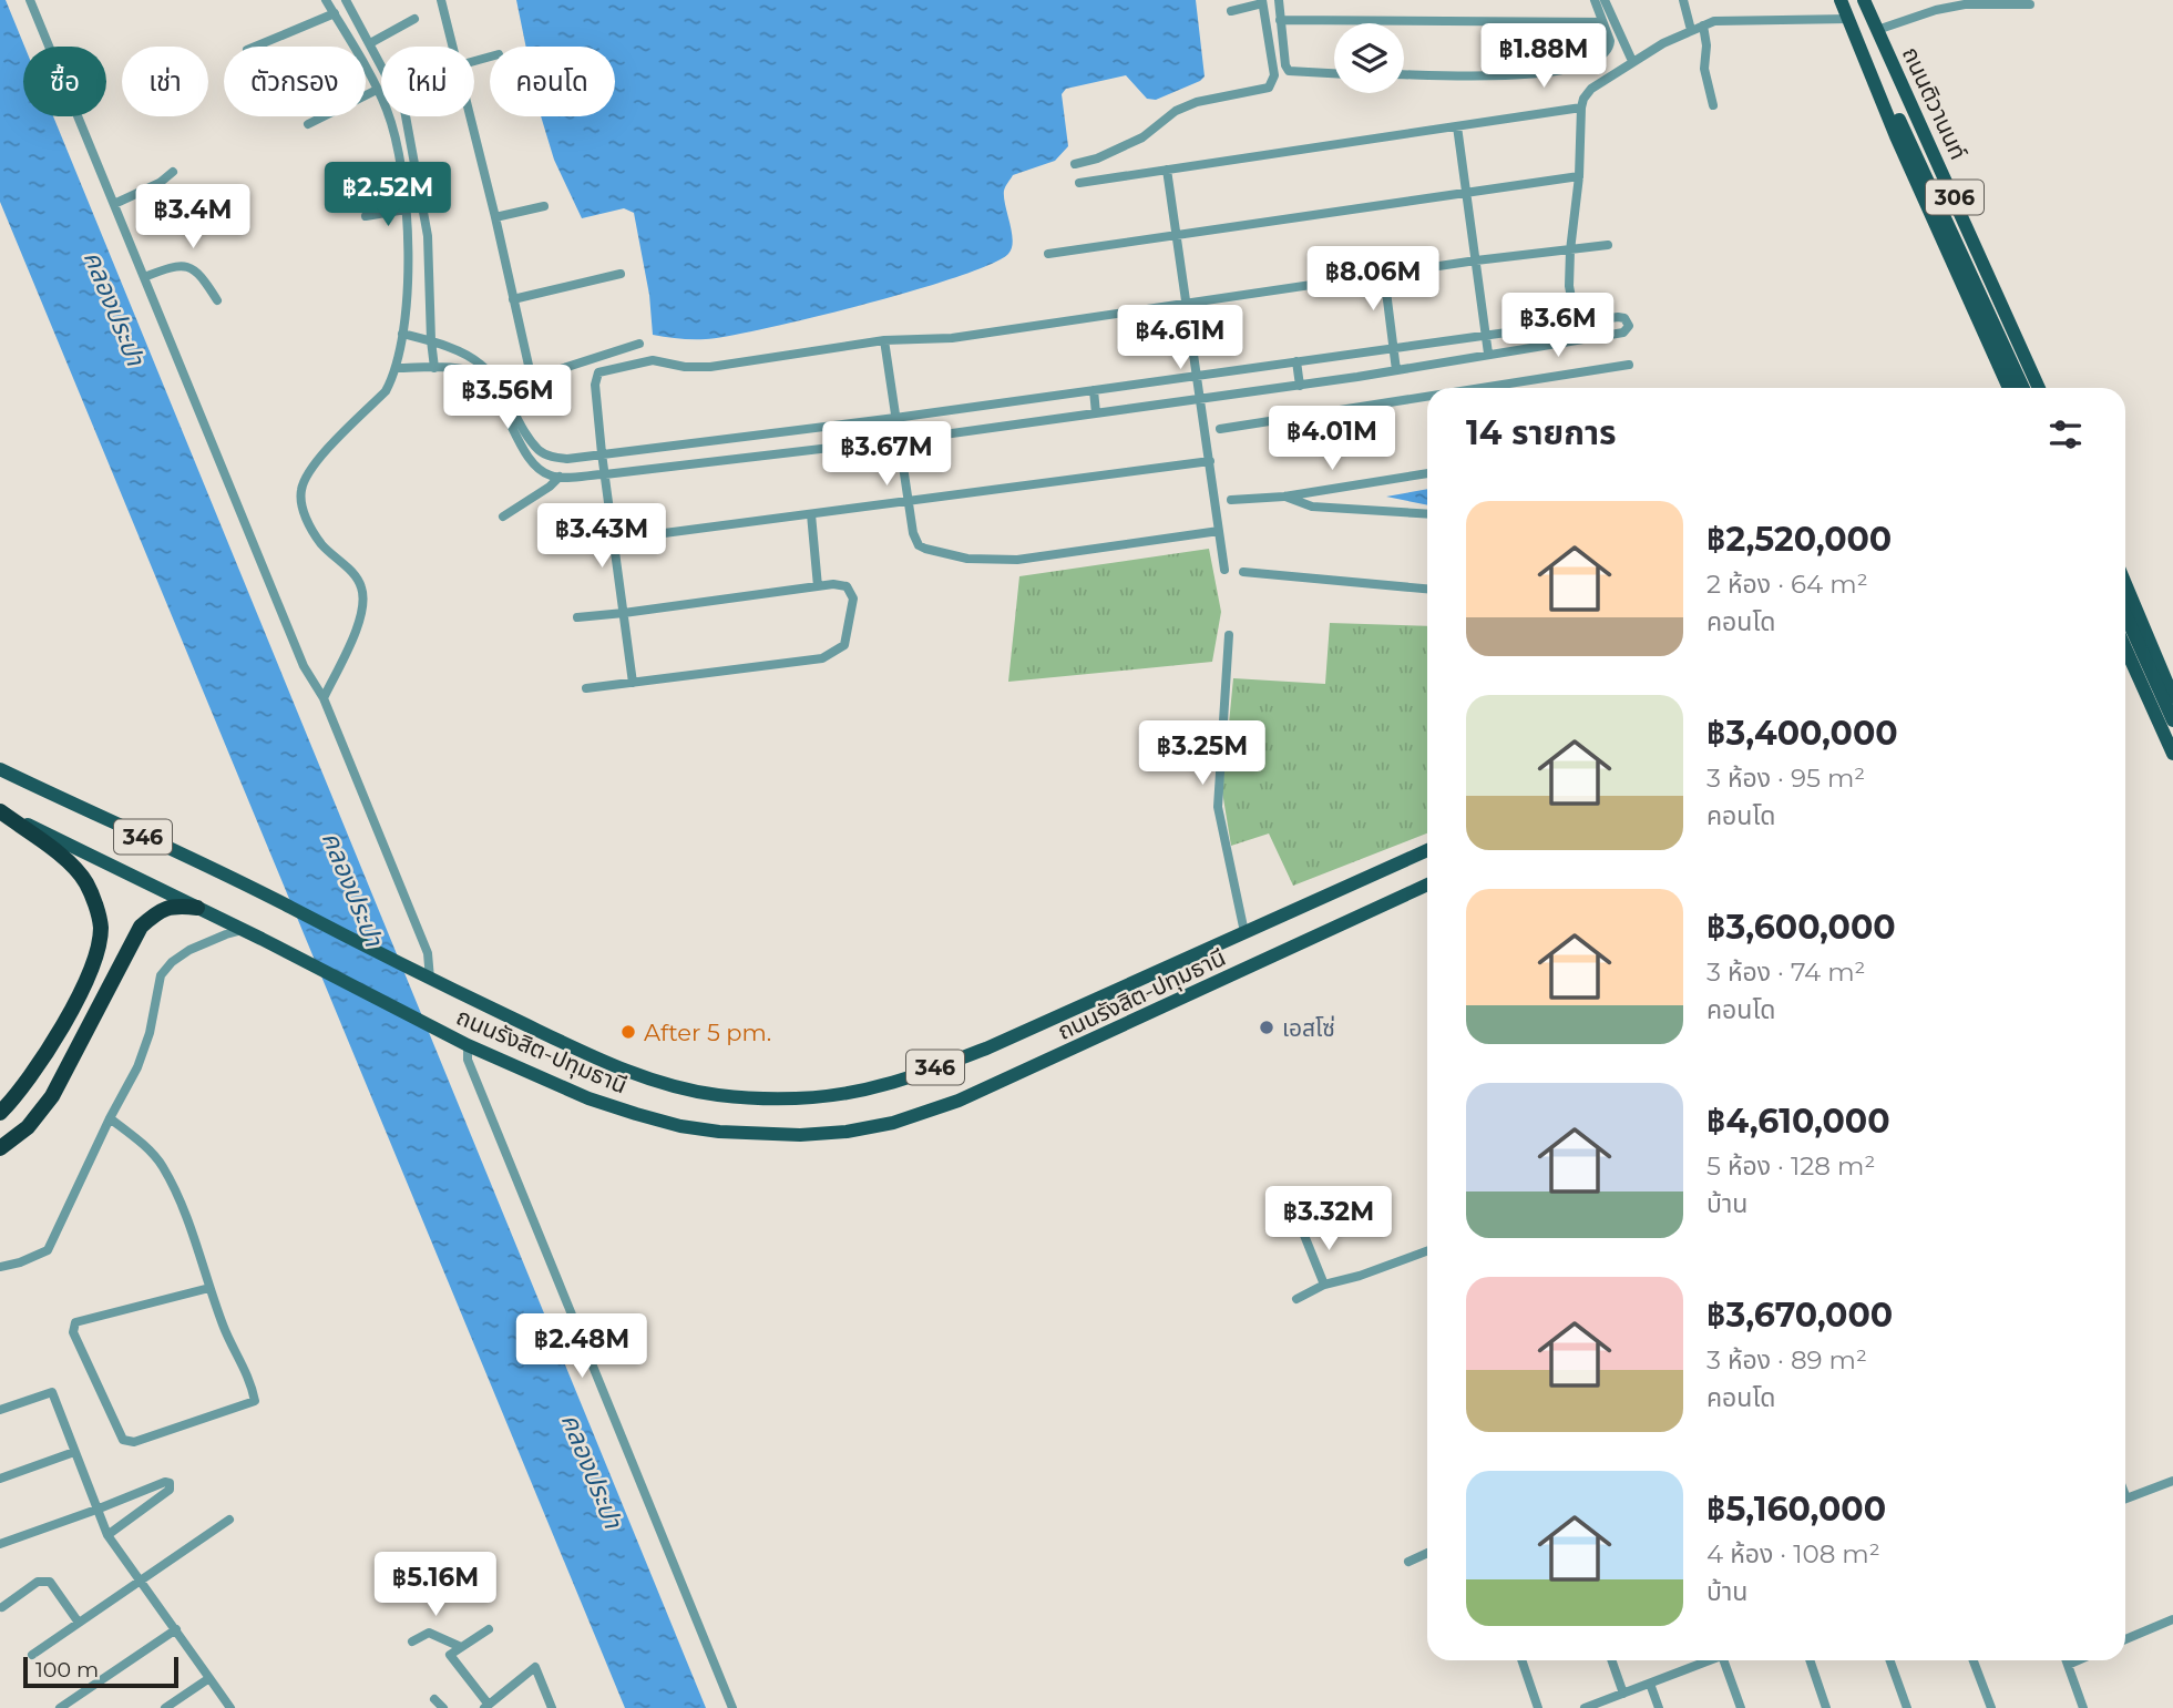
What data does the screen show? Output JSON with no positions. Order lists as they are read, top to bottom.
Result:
{
  "streets": {
    "main road": [
      "ถนนติวานนท์",
      "306",
      "346",
      "ถนนรังสิต-ปทุมธานี"
    ]
  },
  "crossings": [
    ["ถนนติวานนท์", "306"]
  ],
  "water": ["คลองประปา"],
  "places": ["เอสโซ่", "After 5 pm."],
  "scale_bar": "100 m",
  "page": {
    "price": [
      "฿1.88M",
      "฿2.52M",
      "฿3.4M",
      "฿8.06M",
      "฿3.6M",
      "฿4.61M",
      "฿3.56M",
      "฿4.01M",
      "฿3.67M",
      "฿3.43M",
      "฿3.25M",
      "฿3.32M",
      "฿2.48M",
      "฿5.16M"
    ],
    "chip": [
      "ซื้อ",
      "เช่า",
      "ตัวกรอง",
      "ใหม่",
      "คอนโด"
    ],
    "heading": "14 รายการ",
    "list": [
      {
        "name": "฿2,520,000",
        "note": "2 ห้อง · 64 m² · คอนโด"
      },
      {
        "name": "฿3,400,000",
        "note": "3 ห้อง · 95 m² · คอนโด"
      },
      {
        "name": "฿3,600,000",
        "note": "3 ห้อง · 74 m² · คอนโด"
      },
      {
        "name": "฿4,610,000",
        "note": "5 ห้อง · 128 m² · บ้าน"
      },
      {
        "name": "฿3,670,000",
        "note": "3 ห้อง · 89 m² · คอนโด"
      },
      {
        "name": "฿5,160,000",
        "note": "4 ห้อง · 108 m² · บ้าน"
      }
    ],
    "scale": "100 m"
  }
}
